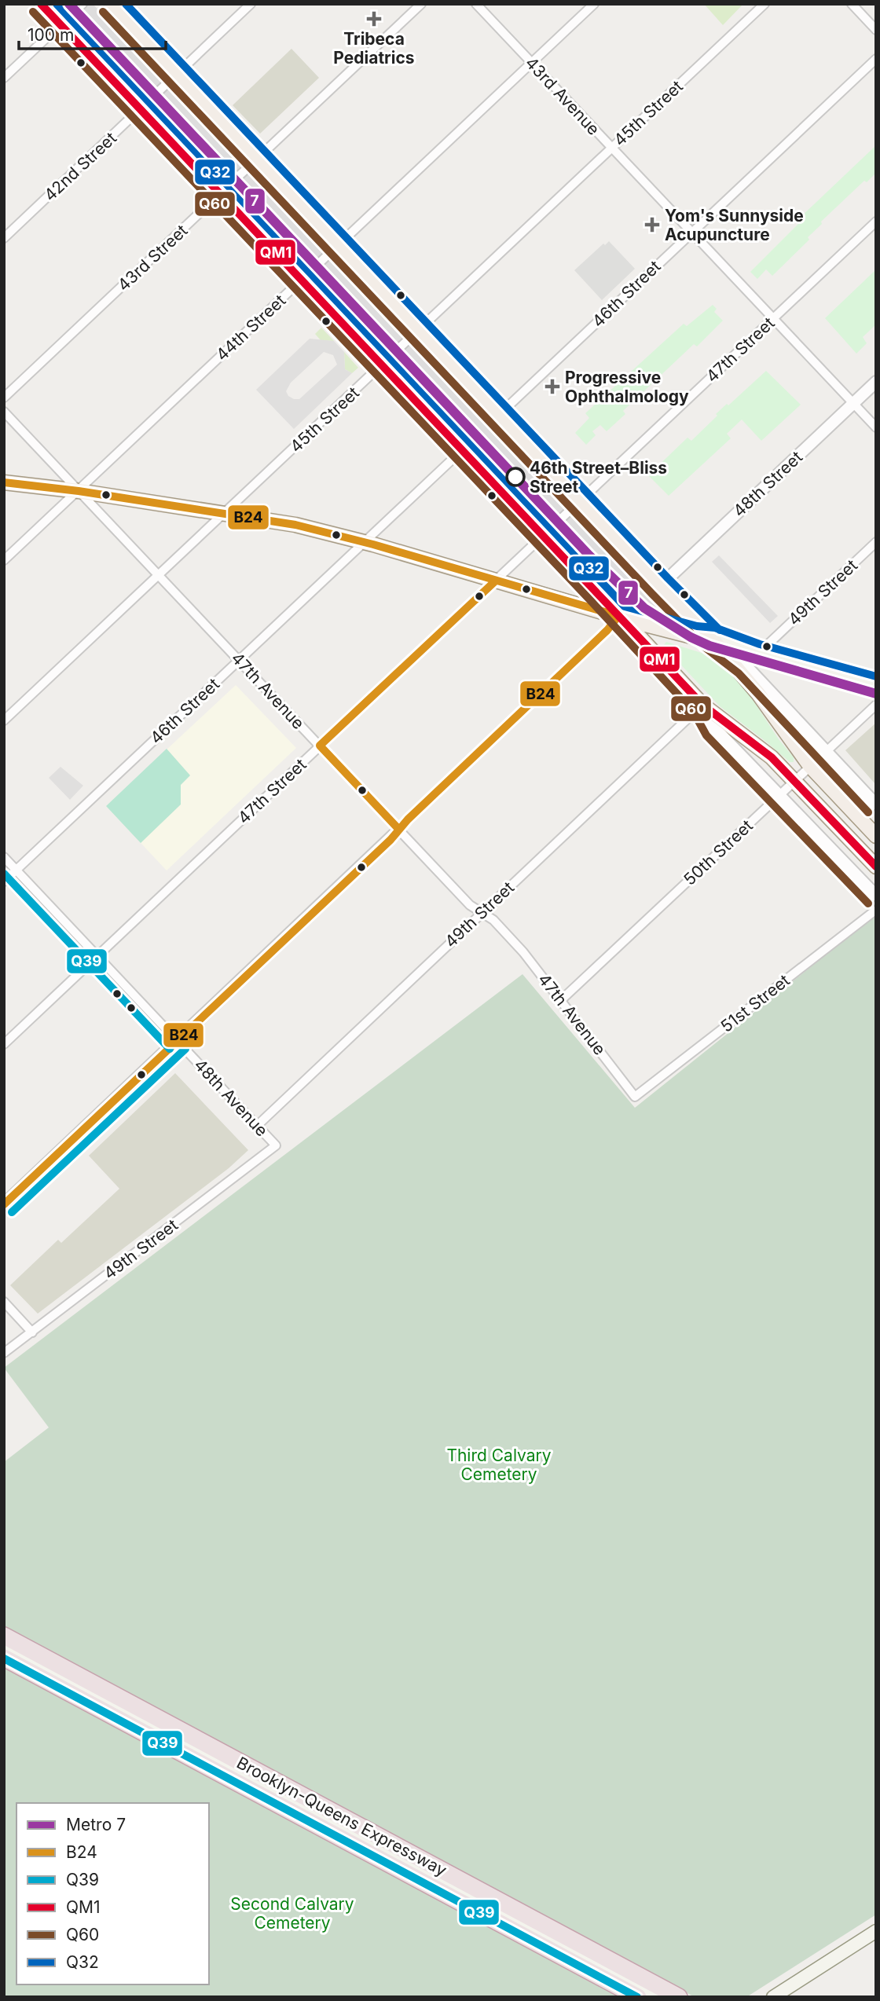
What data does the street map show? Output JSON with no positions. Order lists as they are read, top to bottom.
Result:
{
  "streets": {
    "highway": ["Brooklyn-Queens Expressway"],
    "street": [
      "43rd Avenue",
      "45th Street",
      "42nd Street",
      "43rd Street",
      "46th Street",
      "44th Street",
      "47th Street",
      "48th Street",
      "49th Street",
      "47th Avenue",
      "50th Street",
      "51st Street",
      "48th Avenue"
    ]
  },
  "crossings": [
    ["43rd Avenue", "45th Street"],
    ["43rd Avenue", "46th Street"],
    ["43rd Avenue", "44th Street"],
    ["43rd Avenue", "47th Street"],
    ["43rd Avenue", "48th Street"],
    ["45th Street", "47th Avenue"],
    ["46th Street", "47th Avenue"],
    ["46th Street", "48th Avenue"],
    ["44th Street", "47th Avenue"],
    ["47th Street", "47th Avenue"],
    ["47th Street", "48th Avenue"],
    ["49th Street", "47th Avenue"],
    ["49th Street", "48th Avenue"],
    ["47th Avenue", "50th Street"],
    ["47th Avenue", "51st Street"]
  ],
  "parks": ["Third Calvary Cemetery", "Second Calvary Cemetery"],
  "places": {
    "health": ["Tribeca Pediatrics", "Yom's Sunnyside Acupuncture", "Progressive Ophthalmology"],
    "other": ["46th Street–Bliss Street"]
  },
  "lines": [
    "metro line 7",
    "transit line QM1",
    "transit line Q32",
    "transit line Q60",
    "transit line B24",
    "transit line Q39"
  ],
  "legend": [
    "Metro 7",
    "B24",
    "Q39",
    "QM1",
    "Q60",
    "Q32"
  ],
  "scale_bar": "100 m"
}
